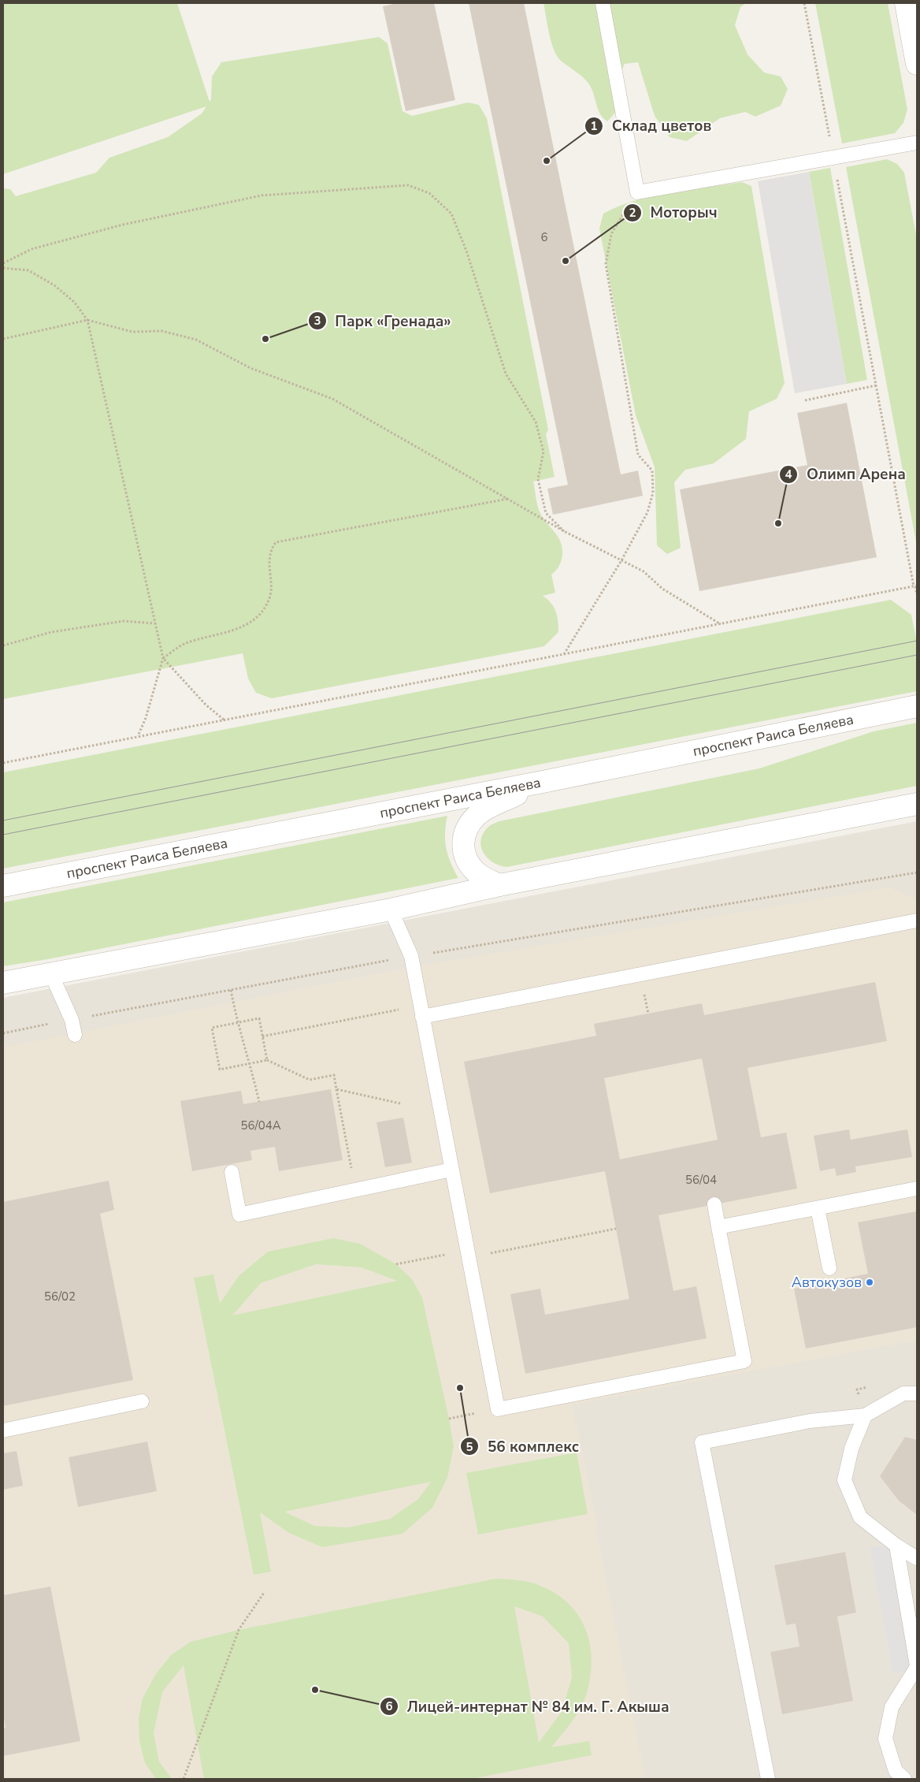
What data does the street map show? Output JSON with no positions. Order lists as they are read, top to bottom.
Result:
{
  "streets": {
    "street": ["проспект Раиса Беляева"]
  },
  "places": [
    "Склад цветов",
    "Моторыч",
    "Парк «Гренада»",
    "Олимп Арена",
    "Автокузов",
    "56 комплекс",
    "Лицей-интернат № 84 им. Г. Акыша"
  ],
  "house_numbers": [
    "6",
    "56/04А",
    "56/04",
    "56/02"
  ]
}
